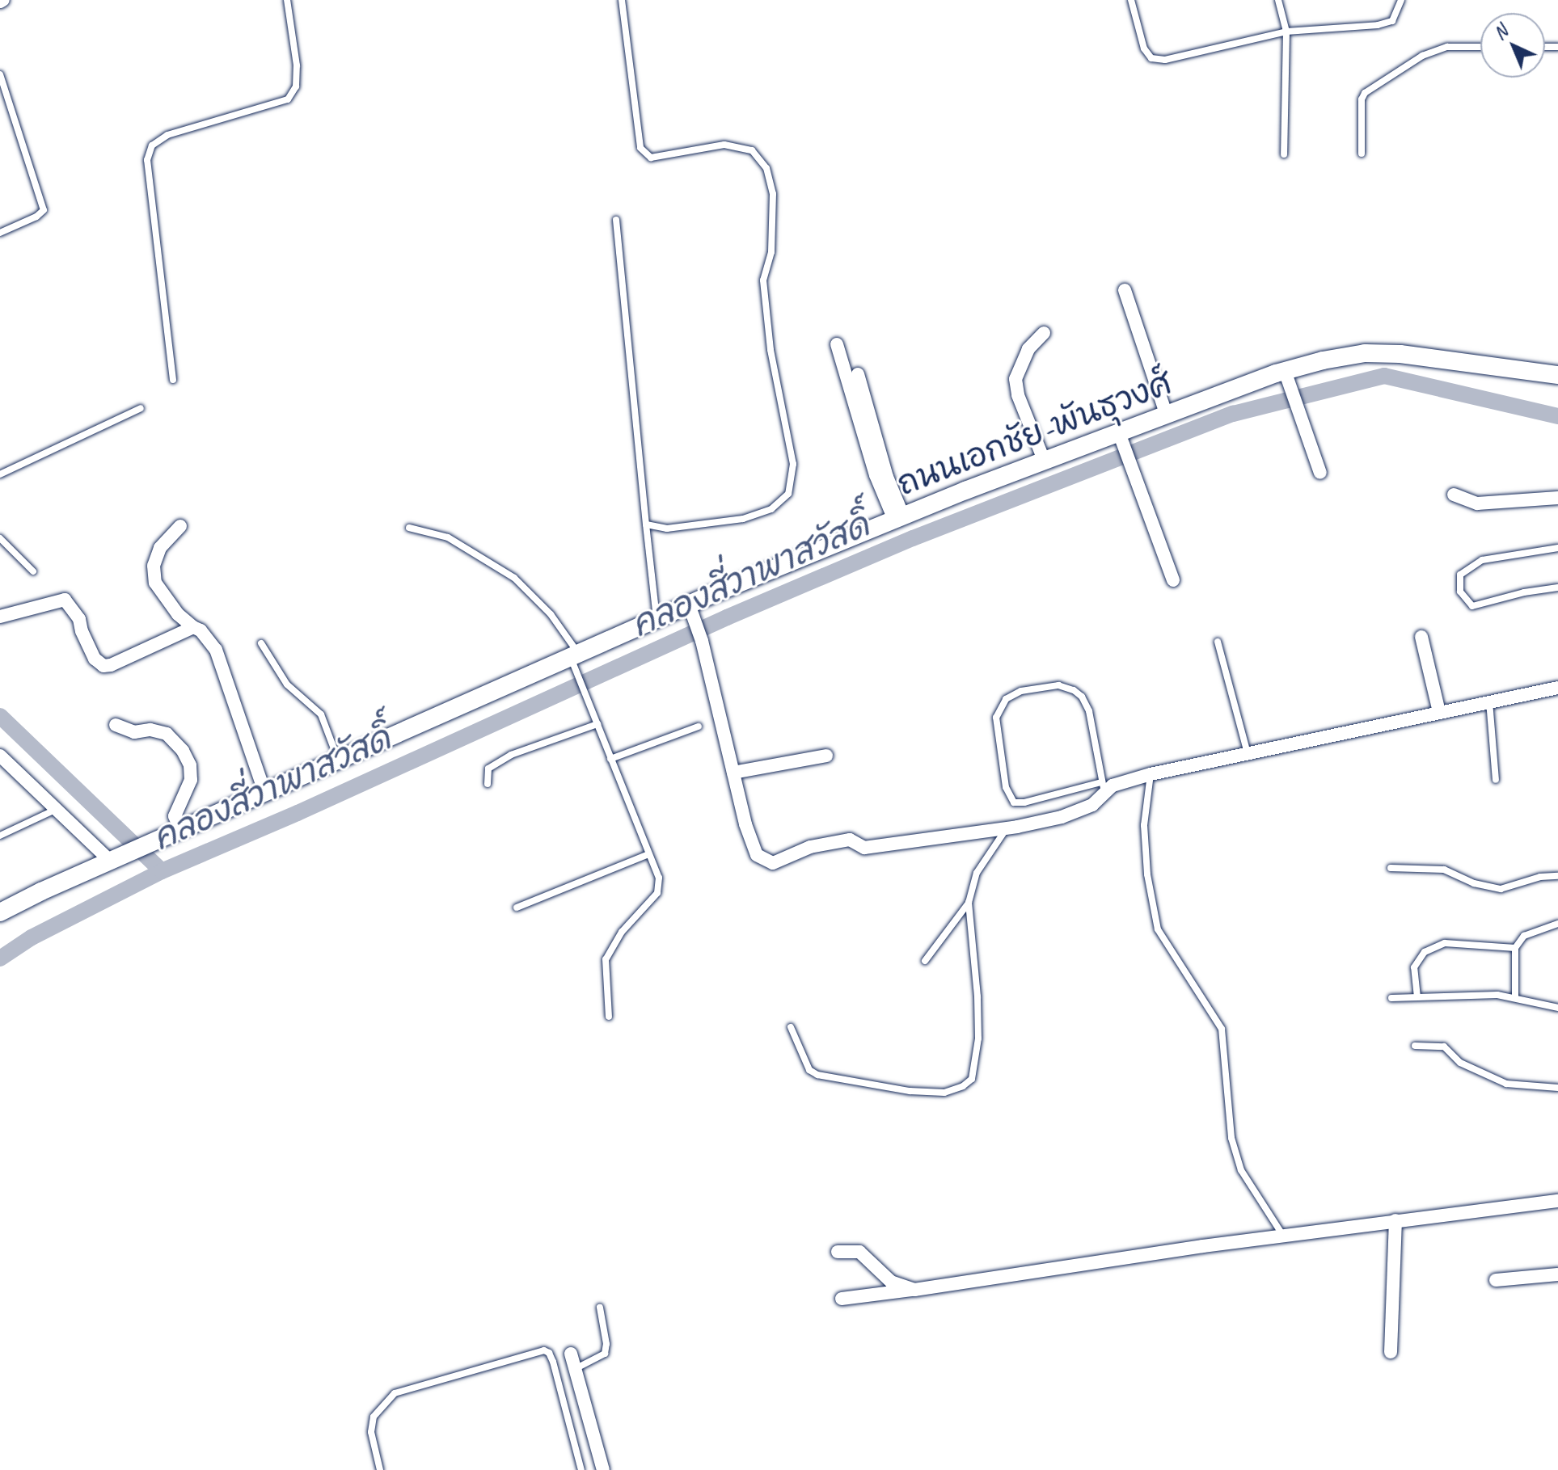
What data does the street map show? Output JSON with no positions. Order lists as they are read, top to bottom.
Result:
{
  "streets": {
    "street": ["ถนนเอกชัย-พันธุวงศ์"]
  },
  "water": ["คลองสี่วาพาสวัสดิ์"],
  "north": "top left"
}
